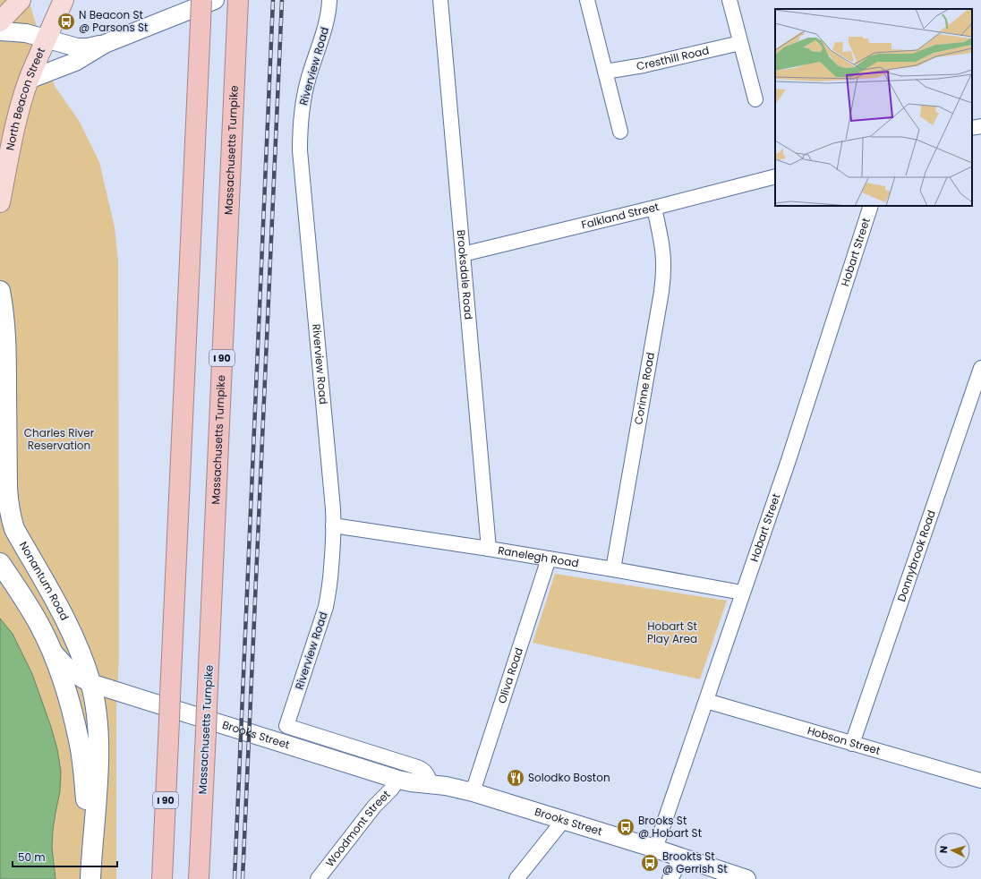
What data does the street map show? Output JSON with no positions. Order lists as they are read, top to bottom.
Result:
{
  "streets": {
    "highway": ["Massachusetts Turnpike", "I 90"],
    "main road": ["North Beacon Street", "Nonantum Road"],
    "street": [
      "Cresthill Road",
      "Riverview Road",
      "Falkland Street",
      "Hobart Street",
      "Brooksdale Road",
      "Corinne Road",
      "Donnybrook Road",
      "Ranelegh Road",
      "Oliva Road",
      "Brooks Street",
      "Hobson Street",
      "Woodmont Street"
    ]
  },
  "crossings": [
    ["Riverview Road", "Ranelegh Road"],
    ["Riverview Road", "Brooks Street"],
    ["Falkland Street", "Brooksdale Road"],
    ["Falkland Street", "Corinne Road"],
    ["Hobart Street", "Ranelegh Road"],
    ["Hobart Street", "Brooks Street"],
    ["Hobart Street", "Hobson Street"],
    ["Brooksdale Road", "Ranelegh Road"],
    ["Corinne Road", "Ranelegh Road"],
    ["Donnybrook Road", "Hobson Street"],
    ["Ranelegh Road", "Oliva Road"],
    ["Nonantum Road", "Brooks Street"],
    ["Oliva Road", "Brooks Street"],
    ["Brooks Street", "Woodmont Street"]
  ],
  "parks": ["Charles River Reservation", "Hobart St Play Area"],
  "places": {
    "bus stop": ["N Beacon St @ Parsons St", "Brooks St @ Hobart St", "Brookts St @ Gerrish St"],
    "restaurant": ["Solodko Boston"]
  },
  "scale_bar": "50 m",
  "north": "left"
}
